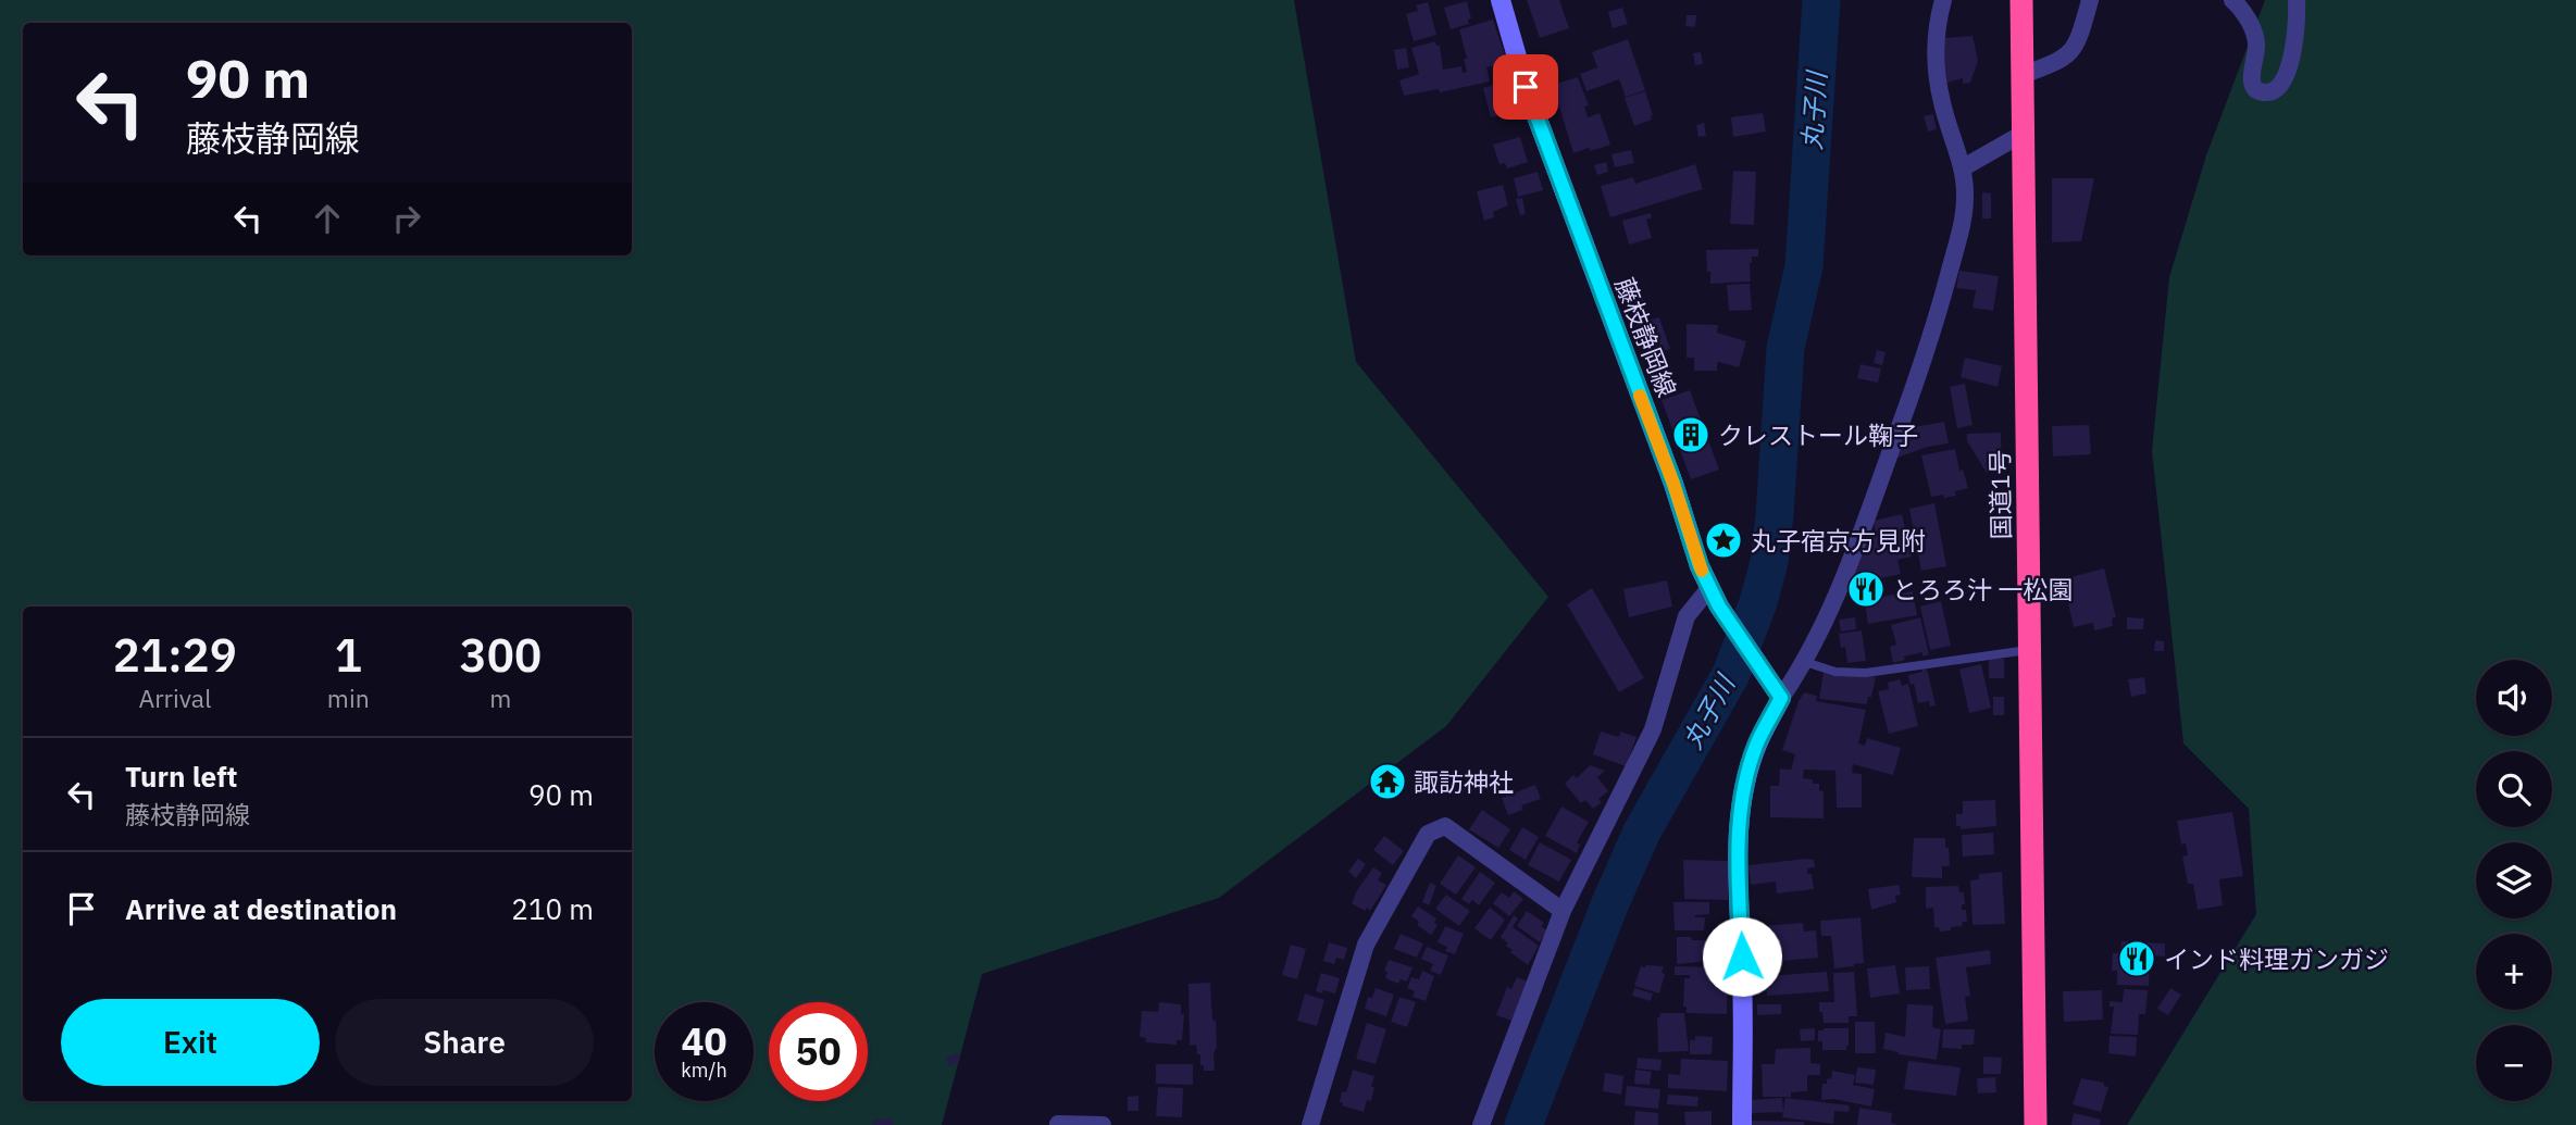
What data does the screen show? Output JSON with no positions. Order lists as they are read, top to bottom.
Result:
{
  "streets": {
    "highway": ["国道1号"],
    "main road": ["藤枝静岡線"]
  },
  "water": ["丸子川"],
  "places": {
    "building": ["クレストール鞠子"],
    "place": ["丸子宿京方見附"],
    "restaurant": ["とろろ汁 一松園", "インド料理ガンガジ"],
    "temple": ["諏訪神社"]
  },
  "page": {
    "turn": ["90 m", "藤枝静岡線"],
    "eta": [
      "21:29",
      "Arrival",
      "1",
      "min",
      "300",
      "m"
    ],
    "map_buttons": ["+", "−"],
    "list": [
      {
        "name": "Turn left",
        "note": "藤枝静岡線",
        "value": "90 m"
      },
      {
        "name": "Arrive at destination",
        "value": "210 m"
      }
    ],
    "buttons": ["Exit", "Share"],
    "speed": "40 km/h",
    "limit": "50"
  }
}
